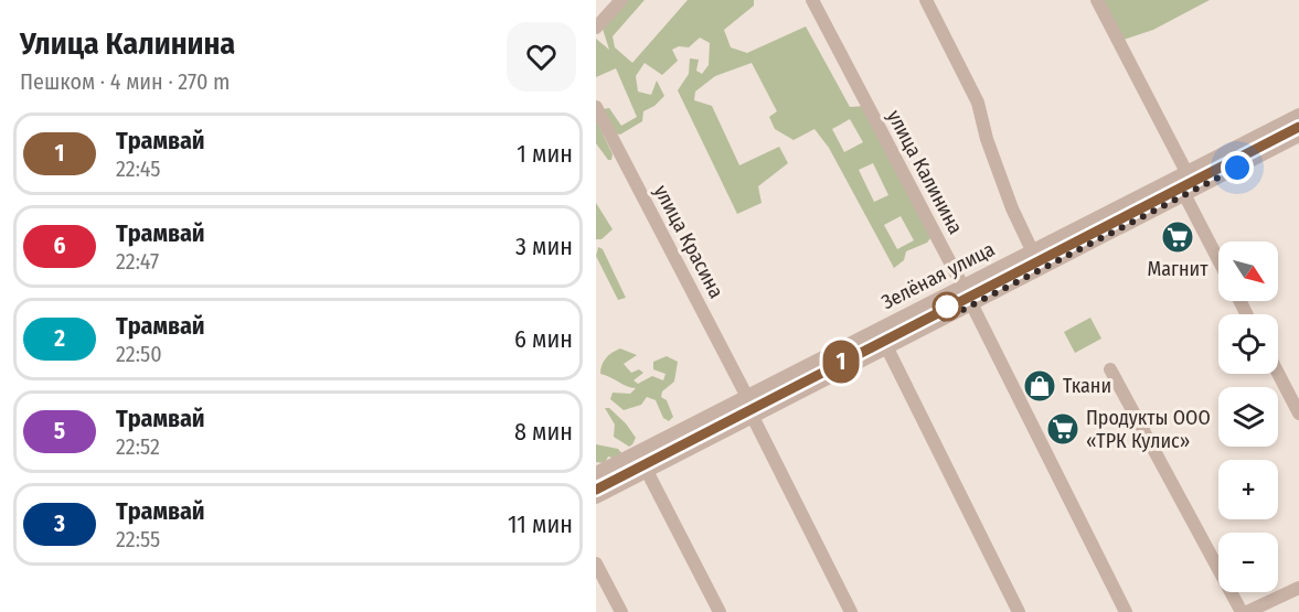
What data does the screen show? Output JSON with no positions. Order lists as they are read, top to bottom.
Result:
{
  "streets": {
    "street": ["улица Калинина", "улица Красина", "Зелёная улица"]
  },
  "crossings": [
    ["улица Калинина", "Зелёная улица"],
    ["улица Красина", "Зелёная улица"]
  ],
  "places": {
    "supermarket": ["Магнит", "Продукты ООО «ТРК Кулис»"],
    "shop": ["Ткани"]
  },
  "lines": ["tram line 1"],
  "north": "bottom right",
  "page": {
    "heading": ["Улица Калинина", "Пешком · 4 мин · 270 m"],
    "on_map": "1",
    "list": [
      {
        "mark": "1",
        "name": "Трамвай",
        "note": "22:45",
        "value": "1 мин"
      },
      {
        "mark": "6",
        "name": "Трамвай",
        "note": "22:47",
        "value": "3 мин"
      },
      {
        "mark": "2",
        "name": "Трамвай",
        "note": "22:50",
        "value": "6 мин"
      },
      {
        "mark": "5",
        "name": "Трамвай",
        "note": "22:52",
        "value": "8 мин"
      },
      {
        "mark": "3",
        "name": "Трамвай",
        "note": "22:55",
        "value": "11 мин"
      }
    ],
    "map_buttons": ["+", "−"]
  }
}
